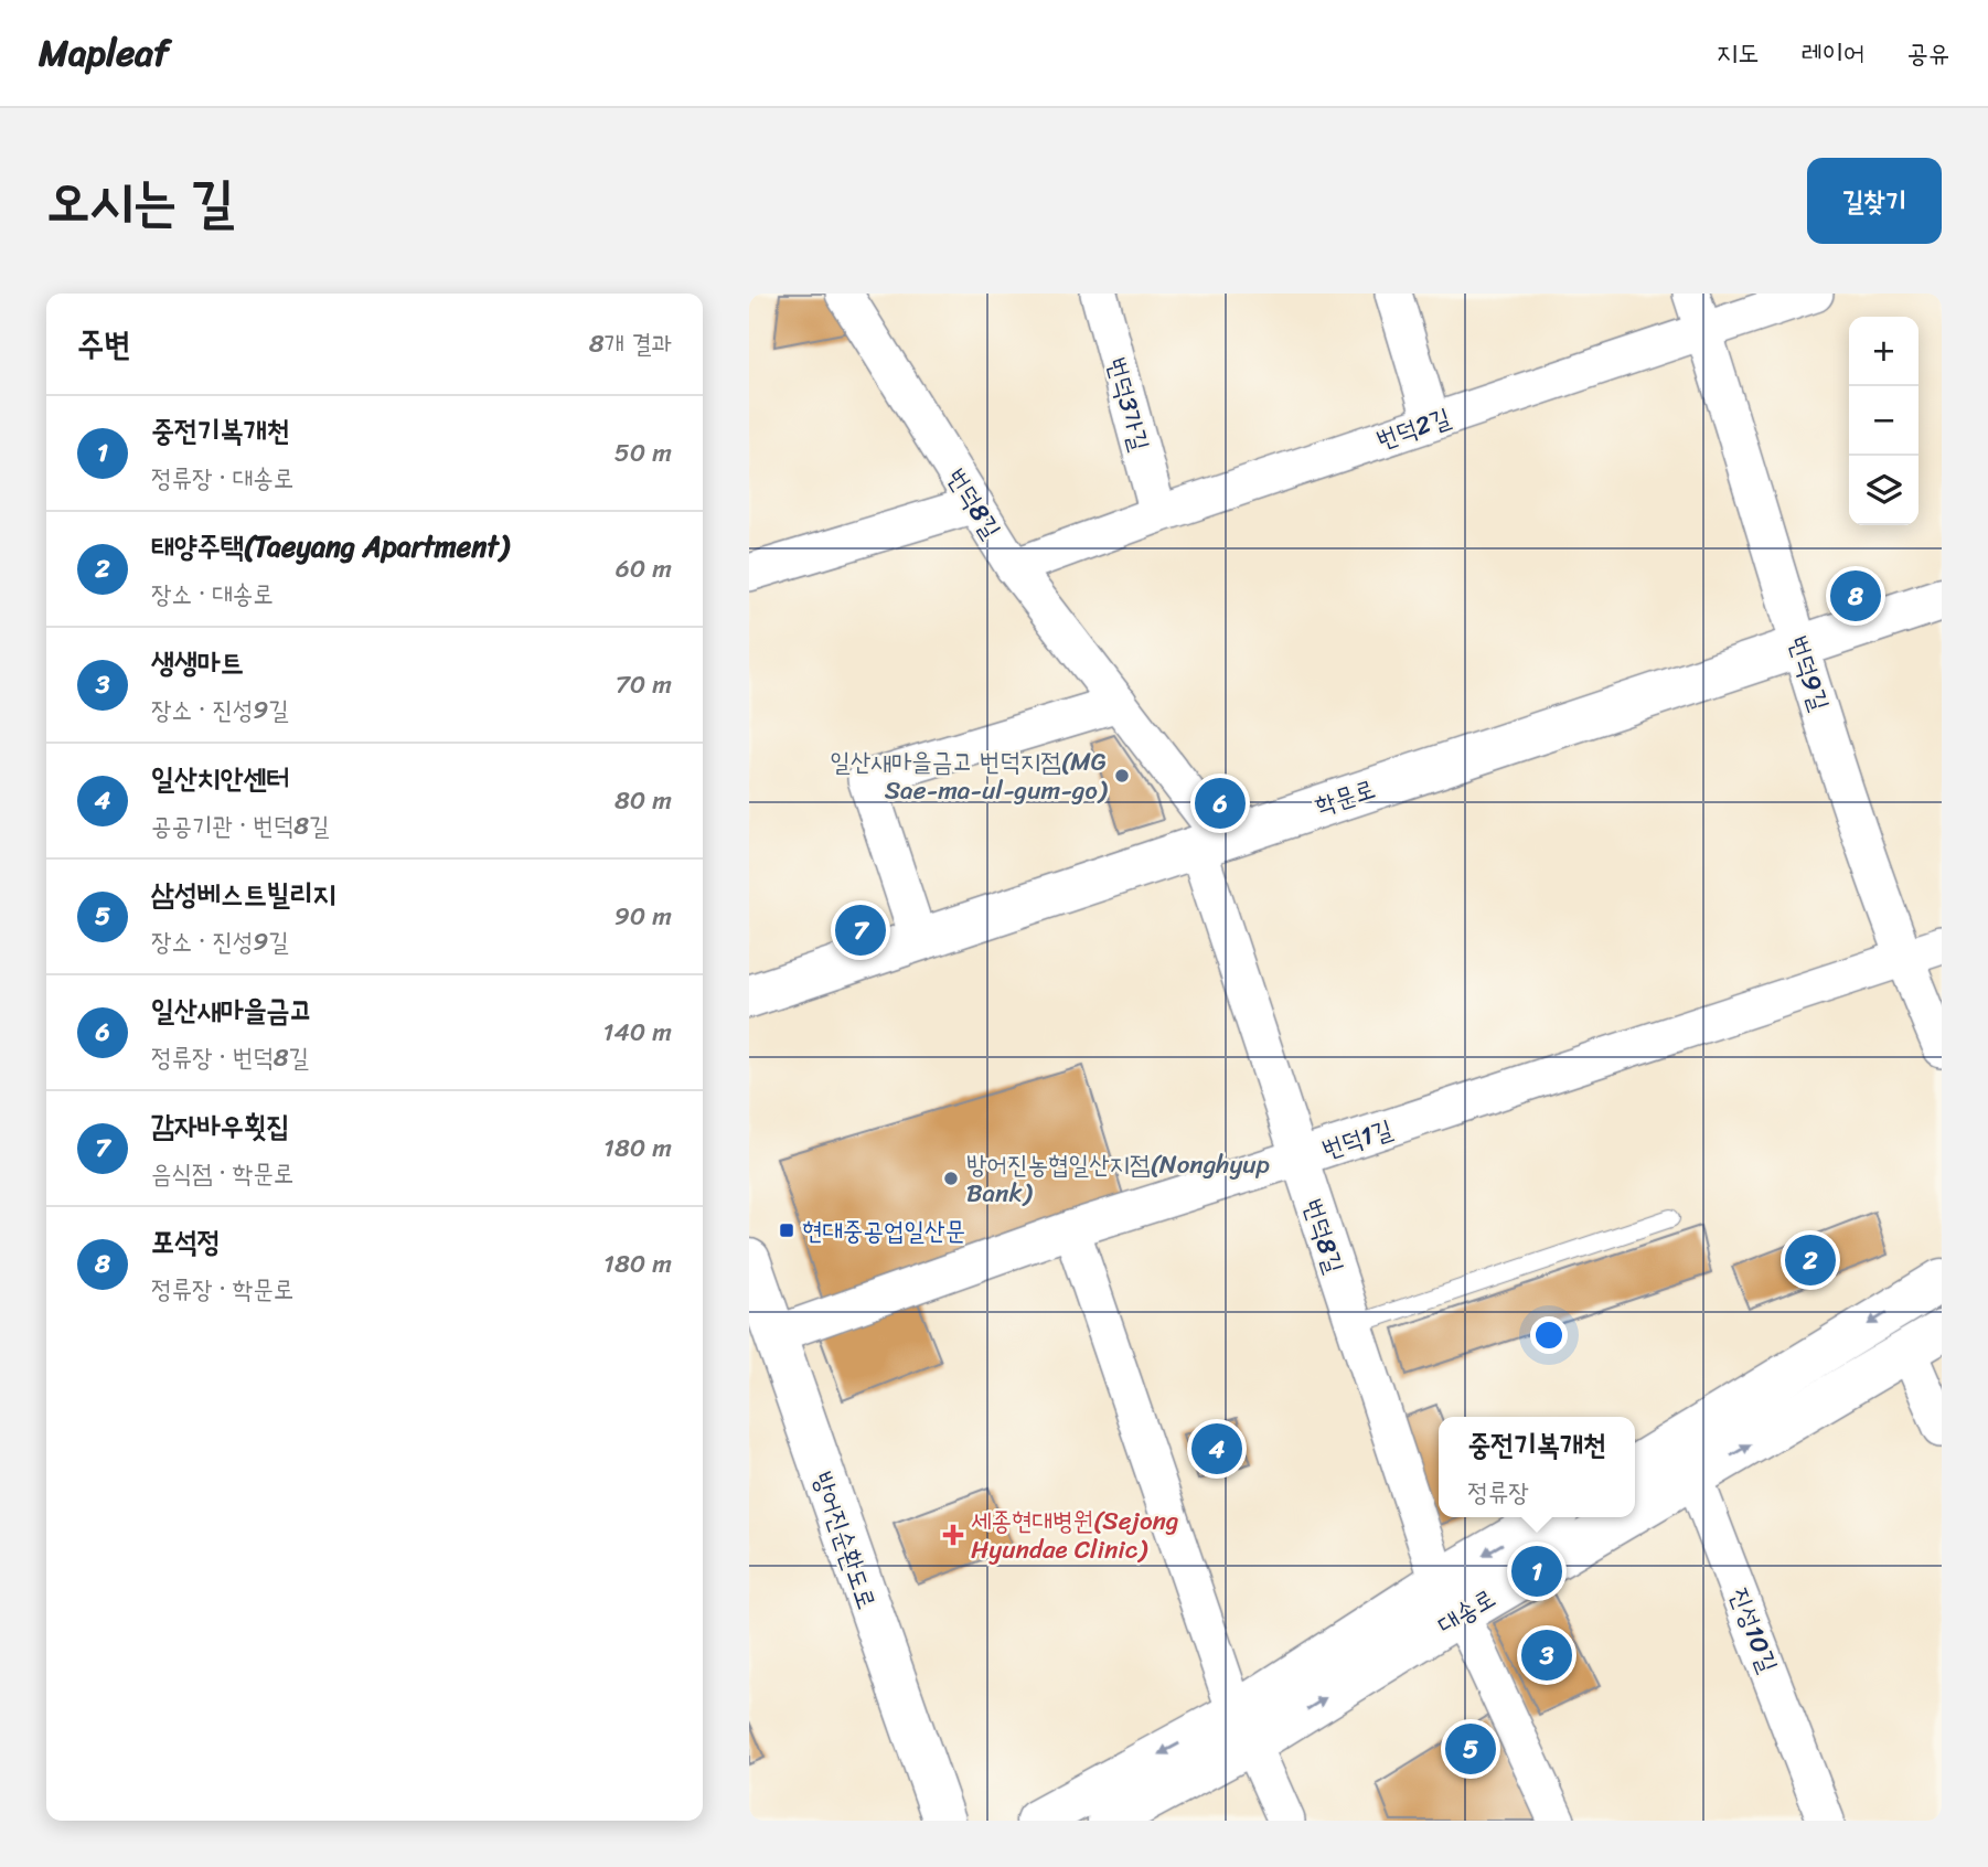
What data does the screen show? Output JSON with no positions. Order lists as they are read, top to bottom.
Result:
{
  "streets": {
    "main road": ["학문로", "방어진순환도로", "대송로"],
    "street": [
      "번덕3가길",
      "번덕2길",
      "번덕8길",
      "번덕9길",
      "번덕1길",
      "진성10길"
    ]
  },
  "crossings": [
    ["번덕3가길", "번덕2길"],
    ["번덕2길", "번덕8길"],
    ["번덕2길", "번덕9길"],
    ["번덕8길", "학문로"],
    ["번덕8길", "번덕1길"],
    ["번덕8길", "대송로"],
    ["번덕9길", "학문로"],
    ["번덕9길", "번덕1길"],
    ["번덕1길", "방어진순환도로"],
    ["대송로", "진성10길"]
  ],
  "places": {
    "other": ["일산새마을금고 번덕지점(MG Sae-ma-ul-gum-go)", "방어진농협일산지점(Nonghyup Bank)"],
    "transit": ["현대중공업일산문"],
    "health": ["세종현대병원(Sejong Hyundae Clinic)"]
  },
  "page": {
    "header": "Mapleaf",
    "nav": ["지도", "레이어", "공유"],
    "title": "오시는 길",
    "buttons": "길찾기",
    "heading": ["주변", "8개 결과"],
    "map_buttons": ["+", "−"],
    "list": [
      {
        "mark": "1",
        "name": "중전기복개천",
        "note": "정류장 · 대송로",
        "value": "50 m"
      },
      {
        "mark": "2",
        "name": "태양주택(Taeyang Apartment)",
        "note": "장소 · 대송로",
        "value": "60 m"
      },
      {
        "mark": "3",
        "name": "생생마트",
        "note": "장소 · 진성9길",
        "value": "70 m"
      },
      {
        "mark": "4",
        "name": "일산치안센터",
        "note": "공공기관 · 번덕8길",
        "value": "80 m"
      },
      {
        "mark": "5",
        "name": "삼성베스트빌리지",
        "note": "장소 · 진성9길",
        "value": "90 m"
      },
      {
        "mark": "6",
        "name": "일산새마을금고",
        "note": "정류장 · 번덕8길",
        "value": "140 m"
      },
      {
        "mark": "7",
        "name": "감자바우횟집",
        "note": "음식점 · 학문로",
        "value": "180 m"
      },
      {
        "mark": "8",
        "name": "포석정",
        "note": "정류장 · 학문로",
        "value": "180 m"
      }
    ],
    "pins": [
      "8",
      "6",
      "7",
      "2",
      "4",
      "1",
      "3",
      "5"
    ],
    "popup": ["중전기복개천", "정류장"]
  }
}
